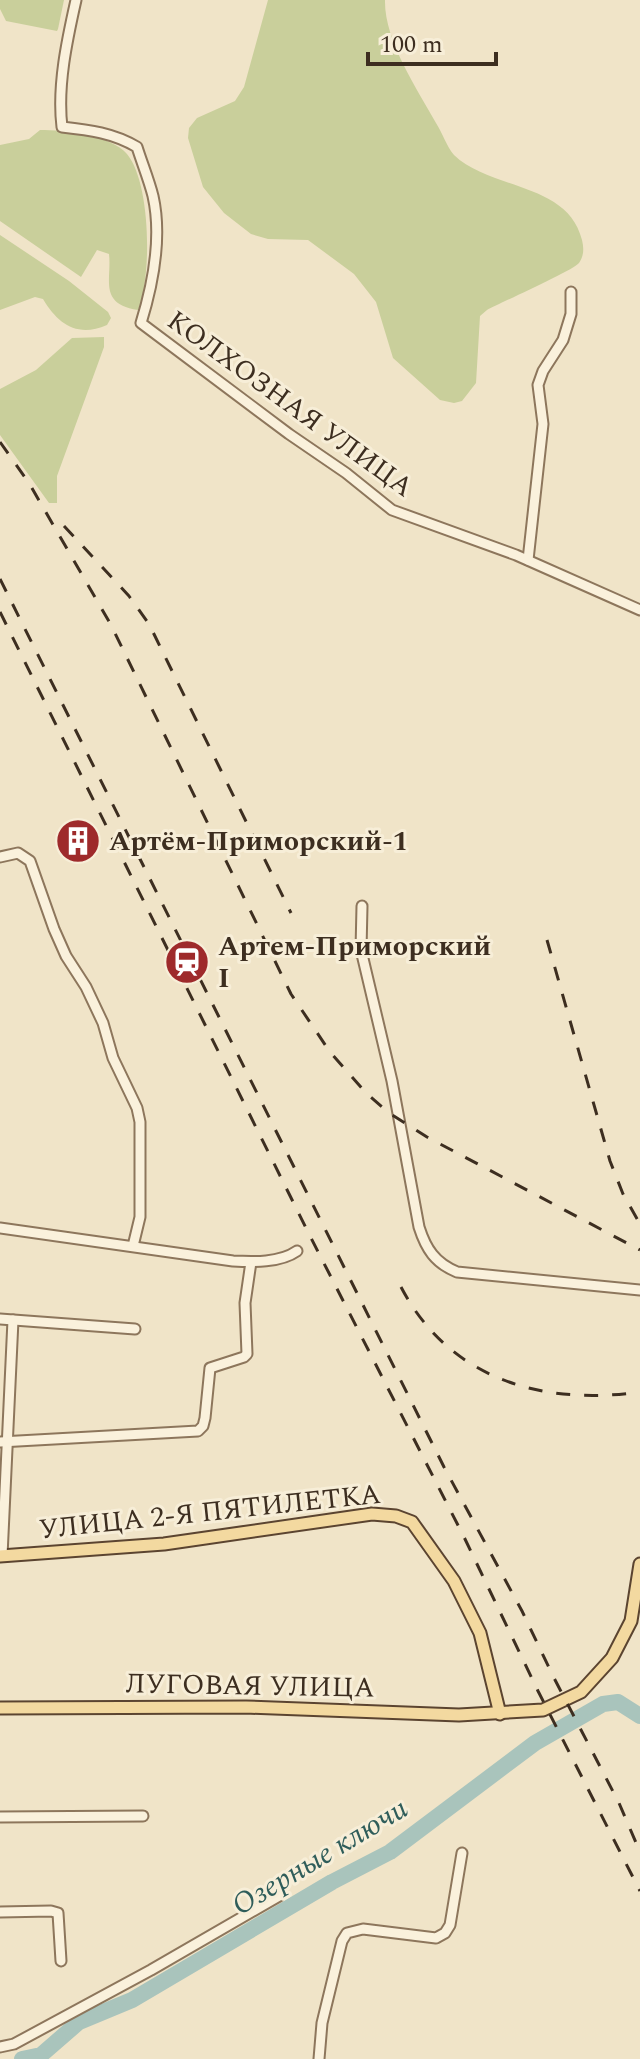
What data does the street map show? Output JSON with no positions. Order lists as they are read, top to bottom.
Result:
{
  "streets": {
    "main road": ["УЛИЦА 2-Я ПЯТИЛЕТКА", "ЛУГОВАЯ УЛИЦА"],
    "street": ["КОЛХОЗНАЯ УЛИЦА"]
  },
  "crossings": [
    ["УЛИЦА 2-Я ПЯТИЛЕТКА", "ЛУГОВАЯ УЛИЦА"]
  ],
  "water": ["Озерные ключи"],
  "places": {
    "building": ["Артём-Приморский-1"],
    "station": ["Артем-Приморский I"]
  },
  "scale_bar": "100 m"
}
